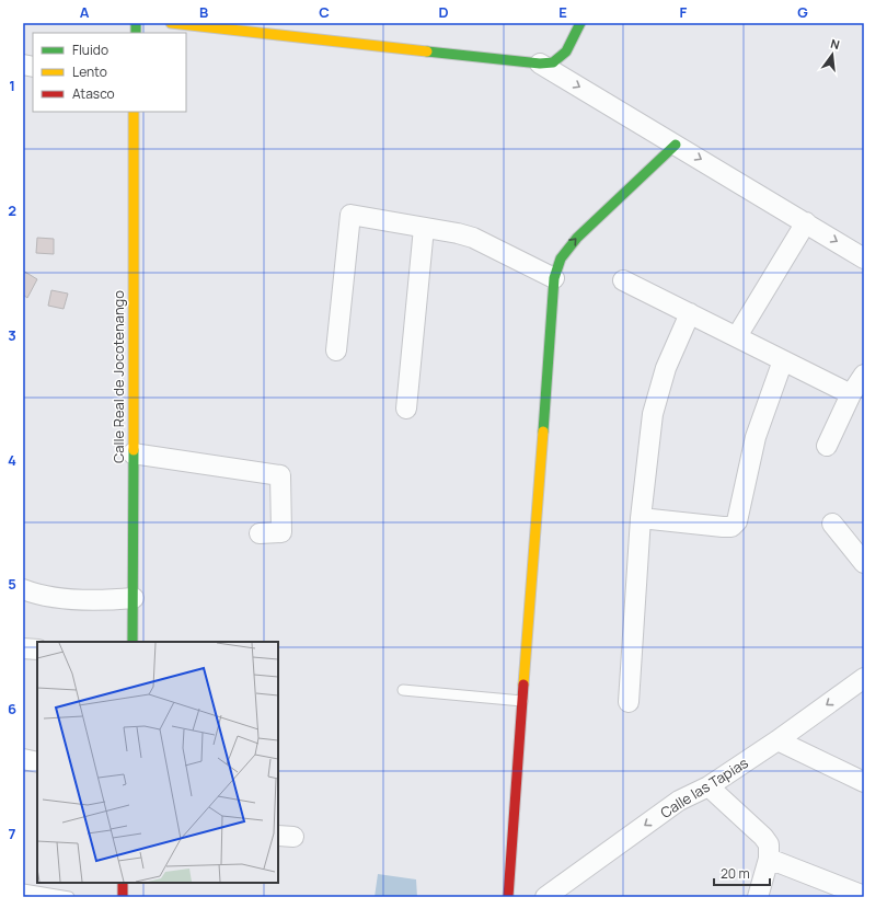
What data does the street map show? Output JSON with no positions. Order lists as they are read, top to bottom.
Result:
{
  "streets": {
    "street": ["Calle Real de Jocotenango", "Calle las Tapias"]
  },
  "one_way": ["Calle las Tapias"],
  "legend": ["Fluido", "Lento", "Atasco"],
  "scale_bar": "20 m",
  "north": "top",
  "grid": {
    "columns": [
      "A",
      "B",
      "C",
      "D",
      "E",
      "F",
      "G"
    ],
    "rows": [
      "1",
      "2",
      "3",
      "4",
      "5",
      "6",
      "7"
    ]
  }
}
